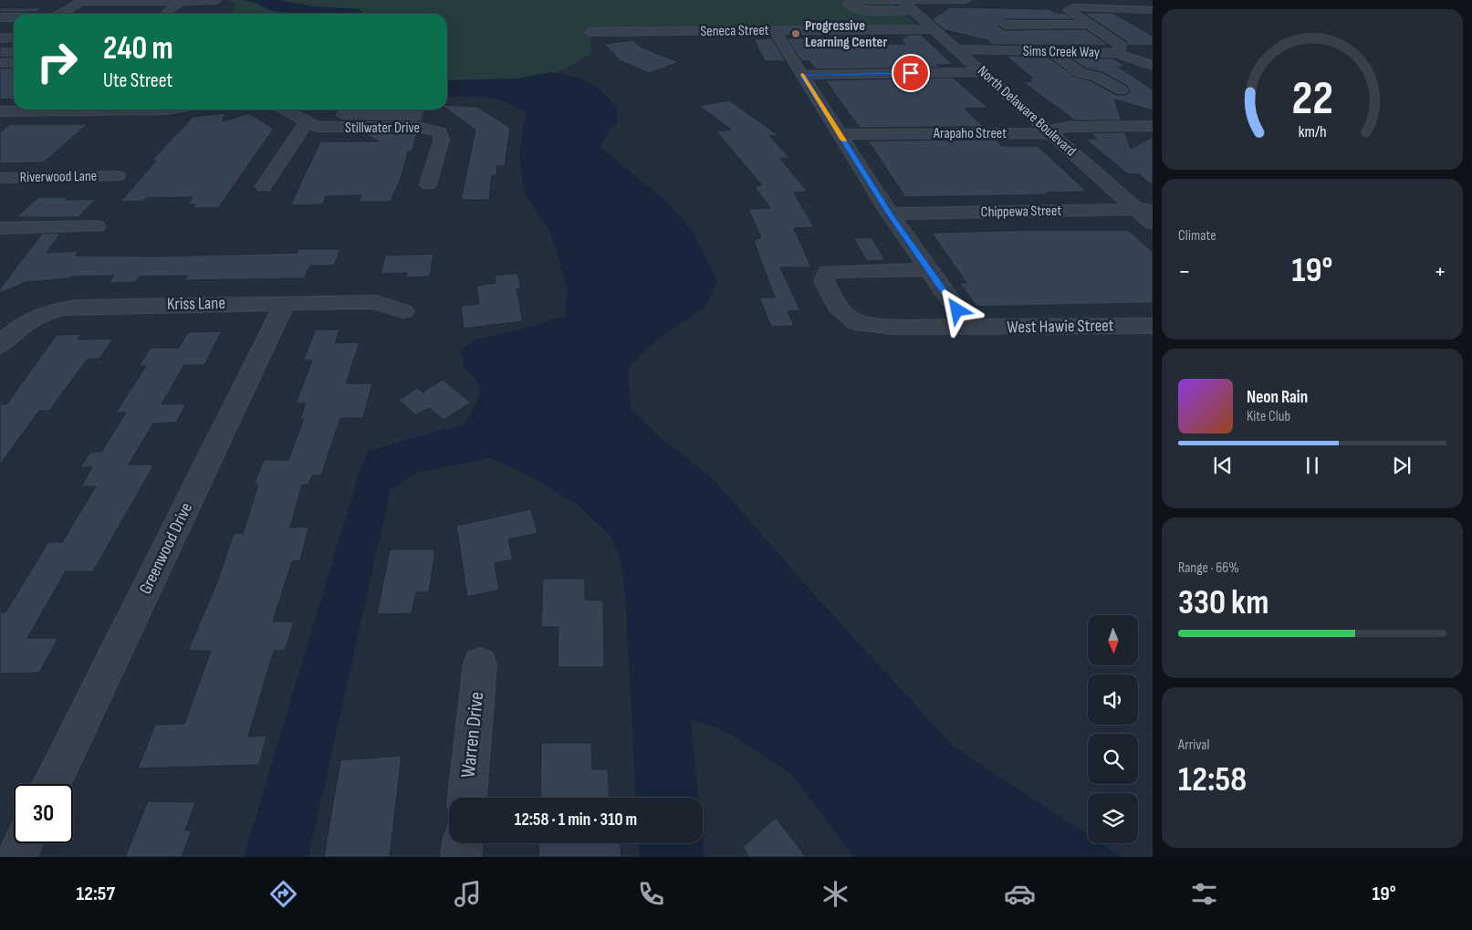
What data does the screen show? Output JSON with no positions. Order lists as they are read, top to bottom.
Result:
{
  "streets": {
    "street": [
      "Seneca Street",
      "Sims Creek Way",
      "North Delaware Boulevard",
      "Stillwater Drive",
      "Arapaho Street",
      "Riverwood Lane",
      "Chippewa Street",
      "Kriss Lane",
      "West Hawie Street",
      "Greenwood Drive",
      "Warren Drive"
    ]
  },
  "crossings": [
    ["Seneca Street", "North Delaware Boulevard"],
    ["Sims Creek Way", "North Delaware Boulevard"],
    ["North Delaware Boulevard", "Arapaho Street"],
    ["North Delaware Boulevard", "Chippewa Street"],
    ["Kriss Lane", "Greenwood Drive"]
  ],
  "places": ["Progressive Learning Center"],
  "north": "bottom",
  "page": {
    "turn": ["240 m", "Ute Street"],
    "tile": [
      "Climate",
      ["Range · 66%", "330 km"],
      ["Arrival", "12:58"]
    ],
    "heat": ["−", "19°", "+"],
    "song": ["Neon Rain", "Kite Club"],
    "limit": "30",
    "trip": "12:58 · 1 min · 310 m",
    "tabs": ["12:57", "19°"],
    "gauge": ["22", "km/h"]
  }
}
